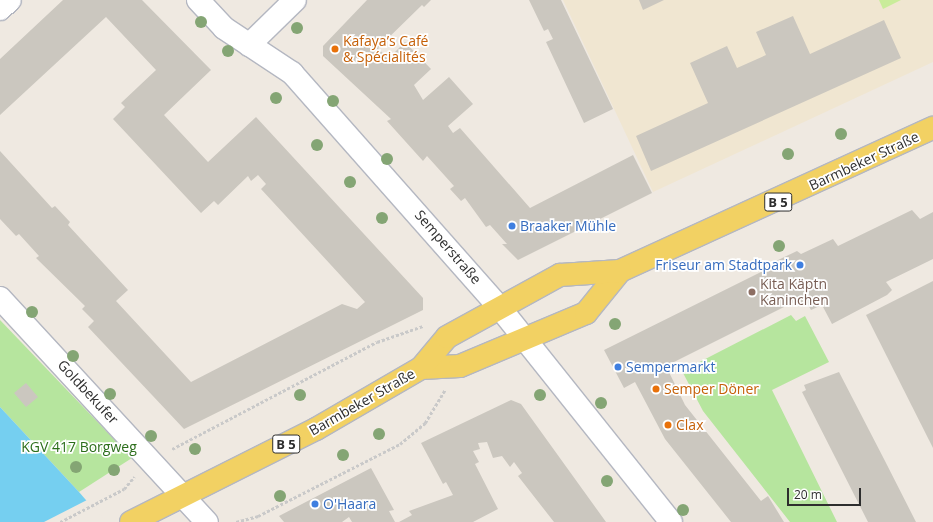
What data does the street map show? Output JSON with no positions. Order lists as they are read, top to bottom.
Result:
{
  "streets": {
    "main road": ["Barmbeker Straße", "B 5"],
    "street": ["Semperstraße", "Goldbekufer"]
  },
  "crossings": [
    ["Barmbeker Straße", "Semperstraße"],
    ["Barmbeker Straße", "Goldbekufer"]
  ],
  "parks": ["KGV 417 Borgweg"],
  "places": [
    "Kafaya’s Café & Spécialités",
    "Braaker Mühle",
    "Friseur am Stadtpark",
    "Kita Käptn Kaninchen",
    "Sempermarkt",
    "Semper Döner",
    "Clax",
    "O'Haara"
  ],
  "scale_bar": "20 m"
}
